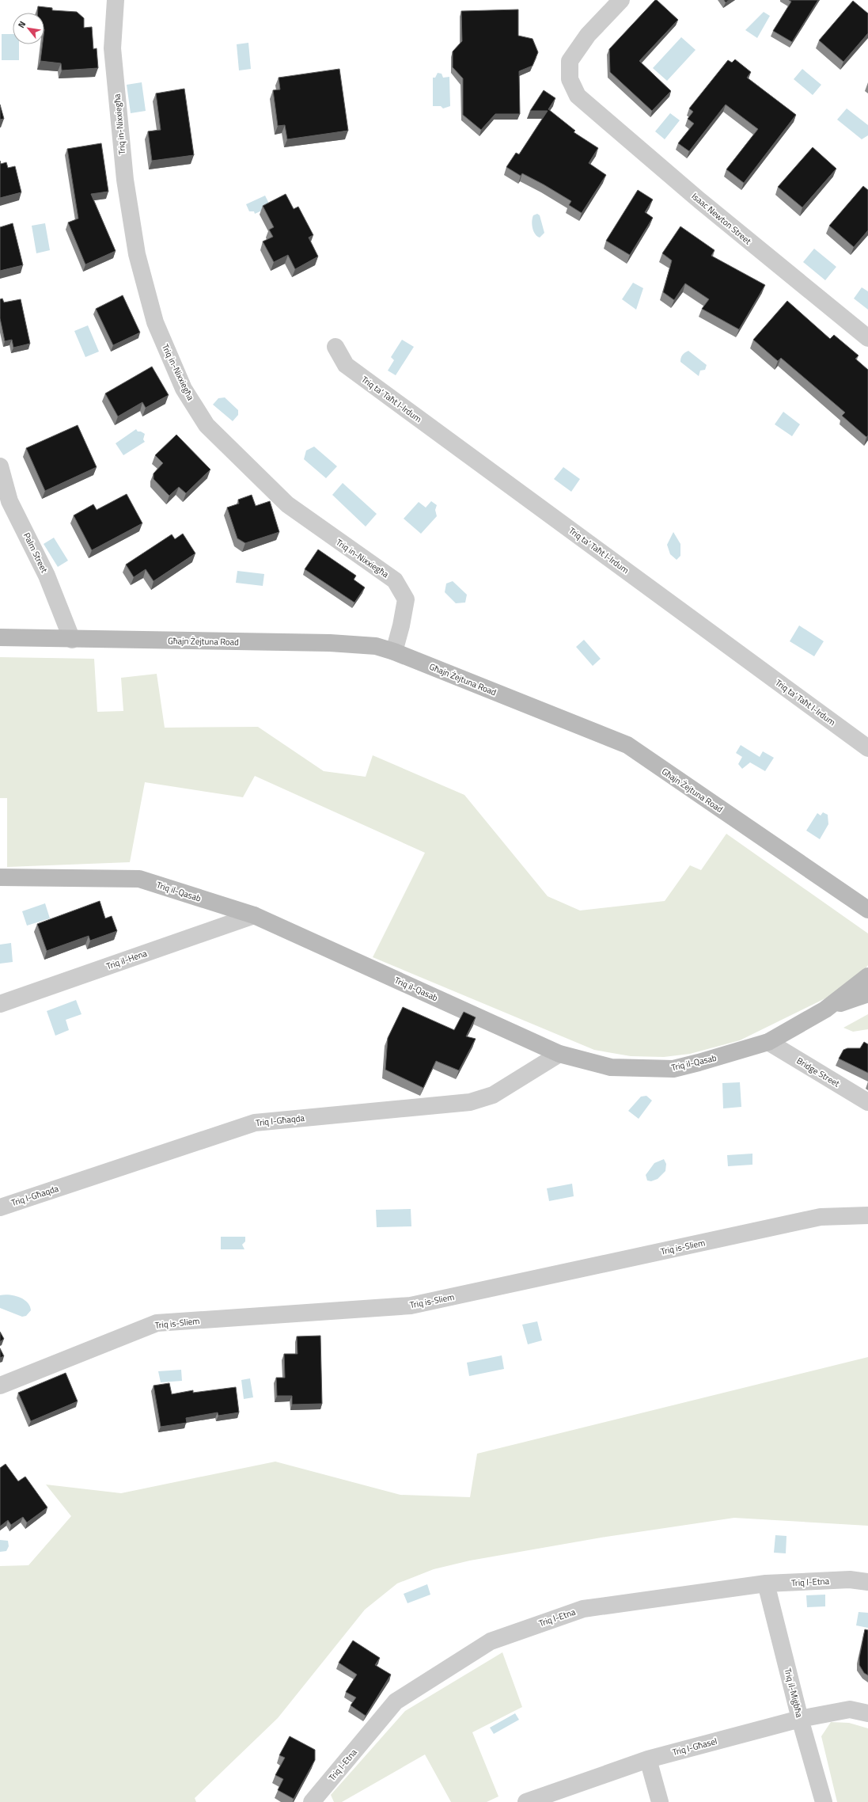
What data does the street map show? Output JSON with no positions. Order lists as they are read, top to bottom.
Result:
{
  "streets": {
    "street": [
      "Triq in-Nixxiegħa",
      "Isaac Newton Street",
      "Triq ta' Taħt l-Irdum",
      "Palm Street",
      "Għajn Żejtuna Road",
      "Triq il-Qasab",
      "Triq il-Hena",
      "Bridge Street",
      "Triq l-Għaqda",
      "Triq is-Sliem",
      "Triq l-Etna",
      "Triq il-Miġbħa",
      "Triq l-Għasel"
    ]
  },
  "crossings": [
    ["Triq in-Nixxiegħa", "Għajn Żejtuna Road"],
    ["Palm Street", "Għajn Żejtuna Road"],
    ["Triq il-Qasab", "Triq il-Hena"],
    ["Triq il-Qasab", "Bridge Street"],
    ["Triq il-Qasab", "Triq l-Għaqda"],
    ["Triq l-Etna", "Triq il-Miġbħa"],
    ["Triq il-Miġbħa", "Triq l-Għasel"]
  ],
  "north": "top left"
}
